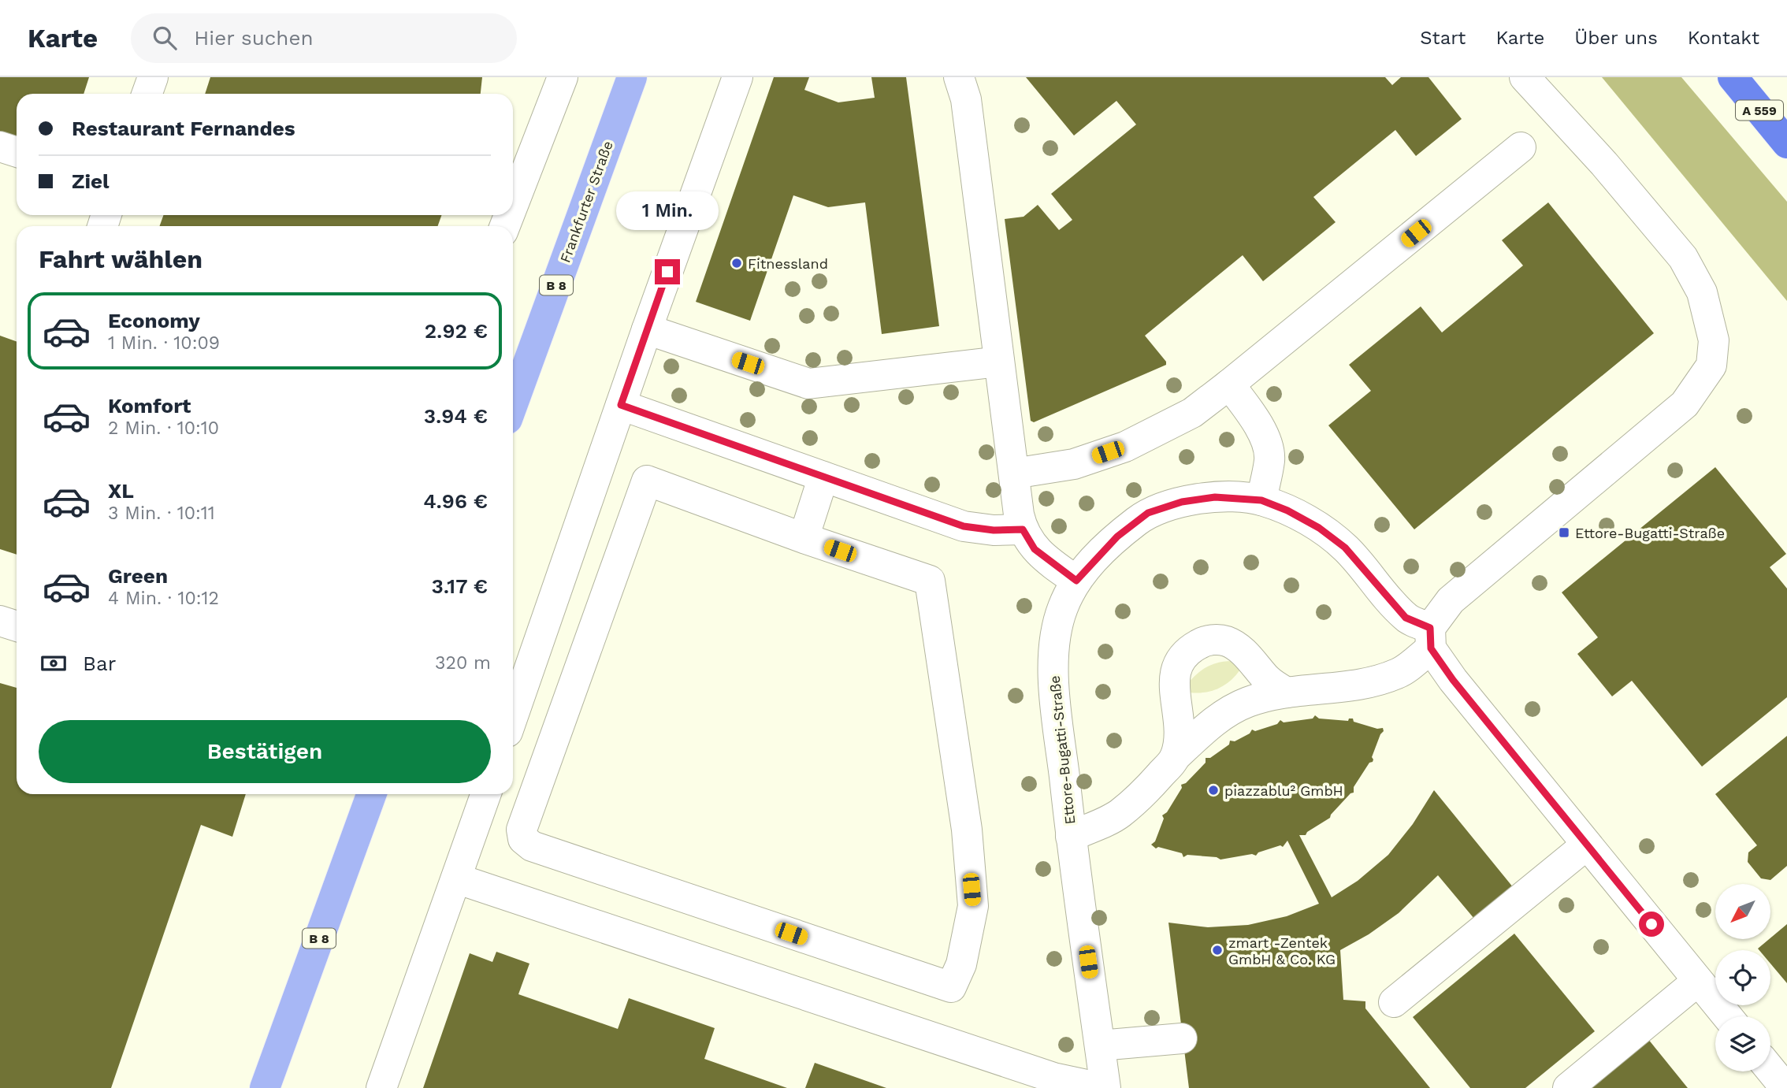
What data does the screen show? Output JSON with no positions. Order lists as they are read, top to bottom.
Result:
{
  "streets": {
    "highway": ["A 559"],
    "main road": ["Frankfurter Straße", "B 8"],
    "street": ["Ettore-Bugatti-Straße"]
  },
  "places": {
    "other": ["Fitnessland", "piazzablu² GmbH", "zmart -Zentek GmbH & Co. KG"],
    "transit": ["Ettore-Bugatti-Straße"]
  },
  "north": "bottom left",
  "page": {
    "header": "Karte",
    "search": "Hier suchen",
    "nav": [
      "Start",
      "Karte",
      "Über uns",
      "Kontakt"
    ],
    "banner": ["Restaurant Fernandes", "Ziel"],
    "bubble": "1 Min.",
    "heading": "Fahrt wählen",
    "list": [
      {
        "name": "Economy",
        "note": "1 Min. · 10:09",
        "value": "2.92 €"
      },
      {
        "name": "Komfort",
        "note": "2 Min. · 10:10",
        "value": "3.94 €"
      },
      {
        "name": "XL",
        "note": "3 Min. · 10:11",
        "value": "4.96 €"
      },
      {
        "name": "Green",
        "note": "4 Min. · 10:12",
        "value": "3.17 €"
      }
    ],
    "pay": ["Bar", "320 m"],
    "buttons": "Bestätigen"
  }
}
